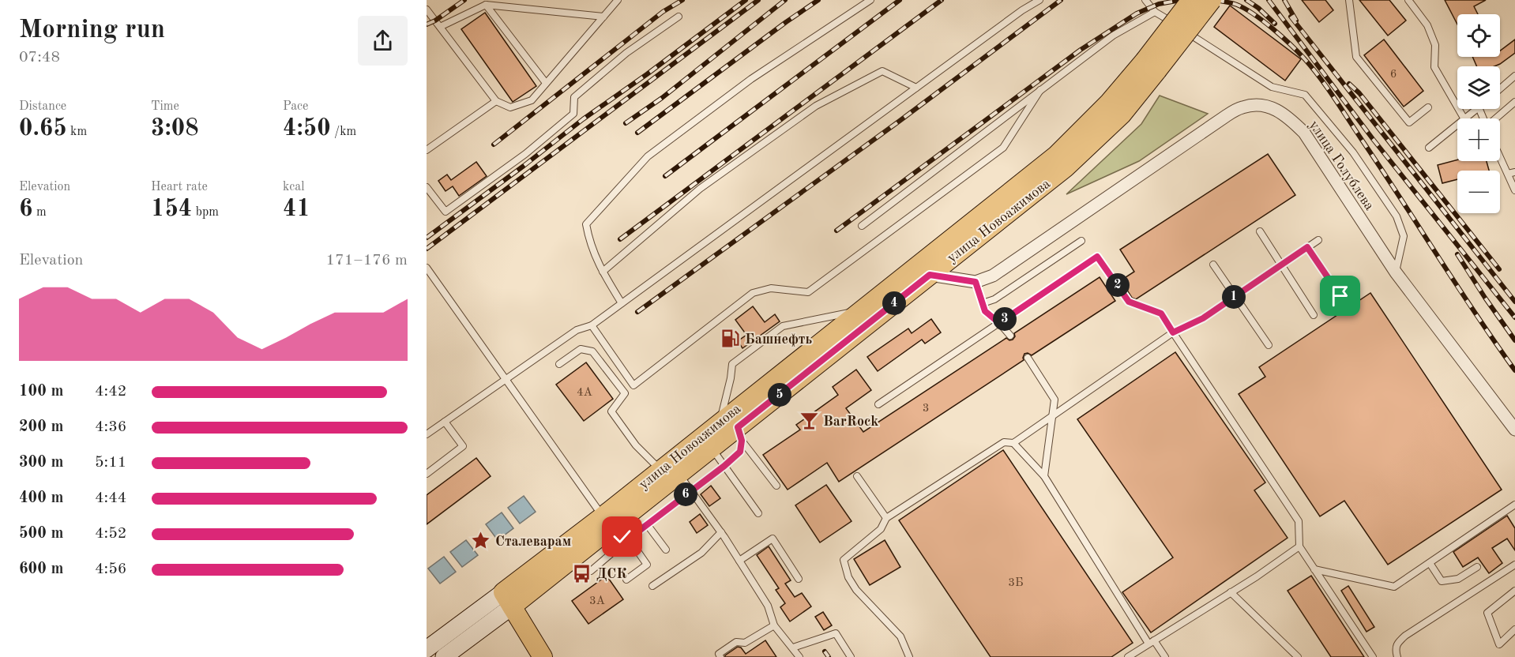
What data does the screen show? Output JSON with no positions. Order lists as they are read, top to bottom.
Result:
{
  "streets": {
    "main road": ["улица Новоажимова"],
    "street": ["улица Голублева"]
  },
  "places": {
    "fuel station": ["Башнефть"],
    "bar": ["BarRock"],
    "place": ["Сталеварам"],
    "bus stop": ["ДСК"]
  },
  "house_numbers": [
    "6",
    "4А",
    "3",
    "3Б",
    "3А"
  ],
  "page": {
    "heading": ["Morning run", "07:48"],
    "map_buttons": ["+", "−"],
    "stats": [
      ["Distance", "0.65 km"],
      ["Time", "3:08"],
      ["Pace", "4:50 /km"],
      ["Elevation", "6 m"],
      ["Heart rate", "154 bpm"],
      ["kcal", "41"]
    ],
    "chart": ["Elevation", "171–176 m"],
    "pins": [
      "2",
      "1",
      "4",
      "3",
      "5",
      "6"
    ],
    "list": [
      {
        "name": "100 m",
        "note": "4:42"
      },
      {
        "name": "200 m",
        "note": "4:36"
      },
      {
        "name": "300 m",
        "note": "5:11"
      },
      {
        "name": "400 m",
        "note": "4:44"
      },
      {
        "name": "500 m",
        "note": "4:52"
      },
      {
        "name": "600 m",
        "note": "4:56"
      }
    ]
  }
}
